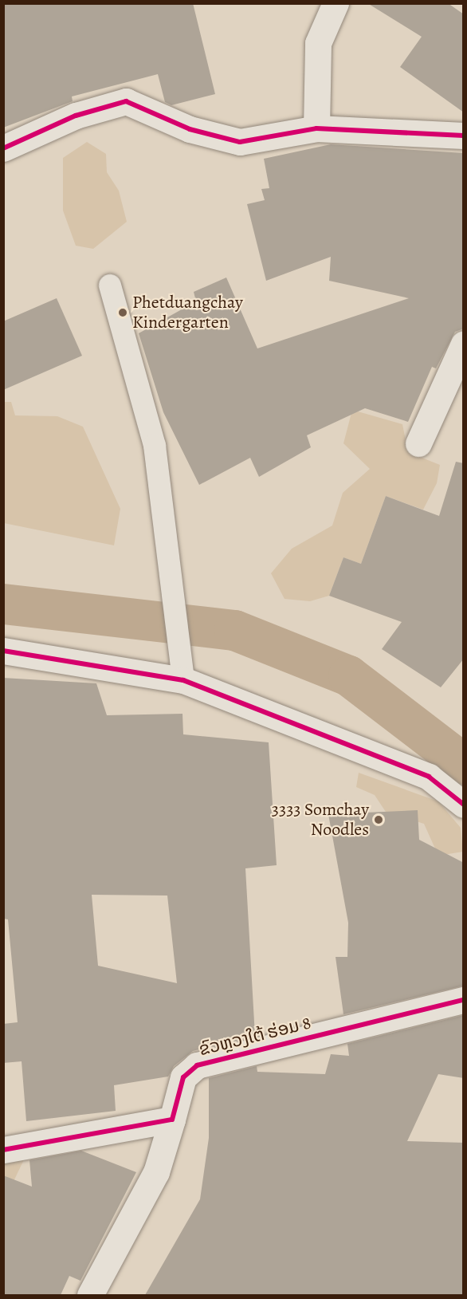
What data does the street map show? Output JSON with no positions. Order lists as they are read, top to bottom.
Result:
{
  "streets": {
    "street": ["ຂົວຫຼວງໃຕ້ ຮ່ອມ 8"]
  },
  "places": ["Phetduangchay Kindergarten", "3333 Somchay Noodles"]
}
